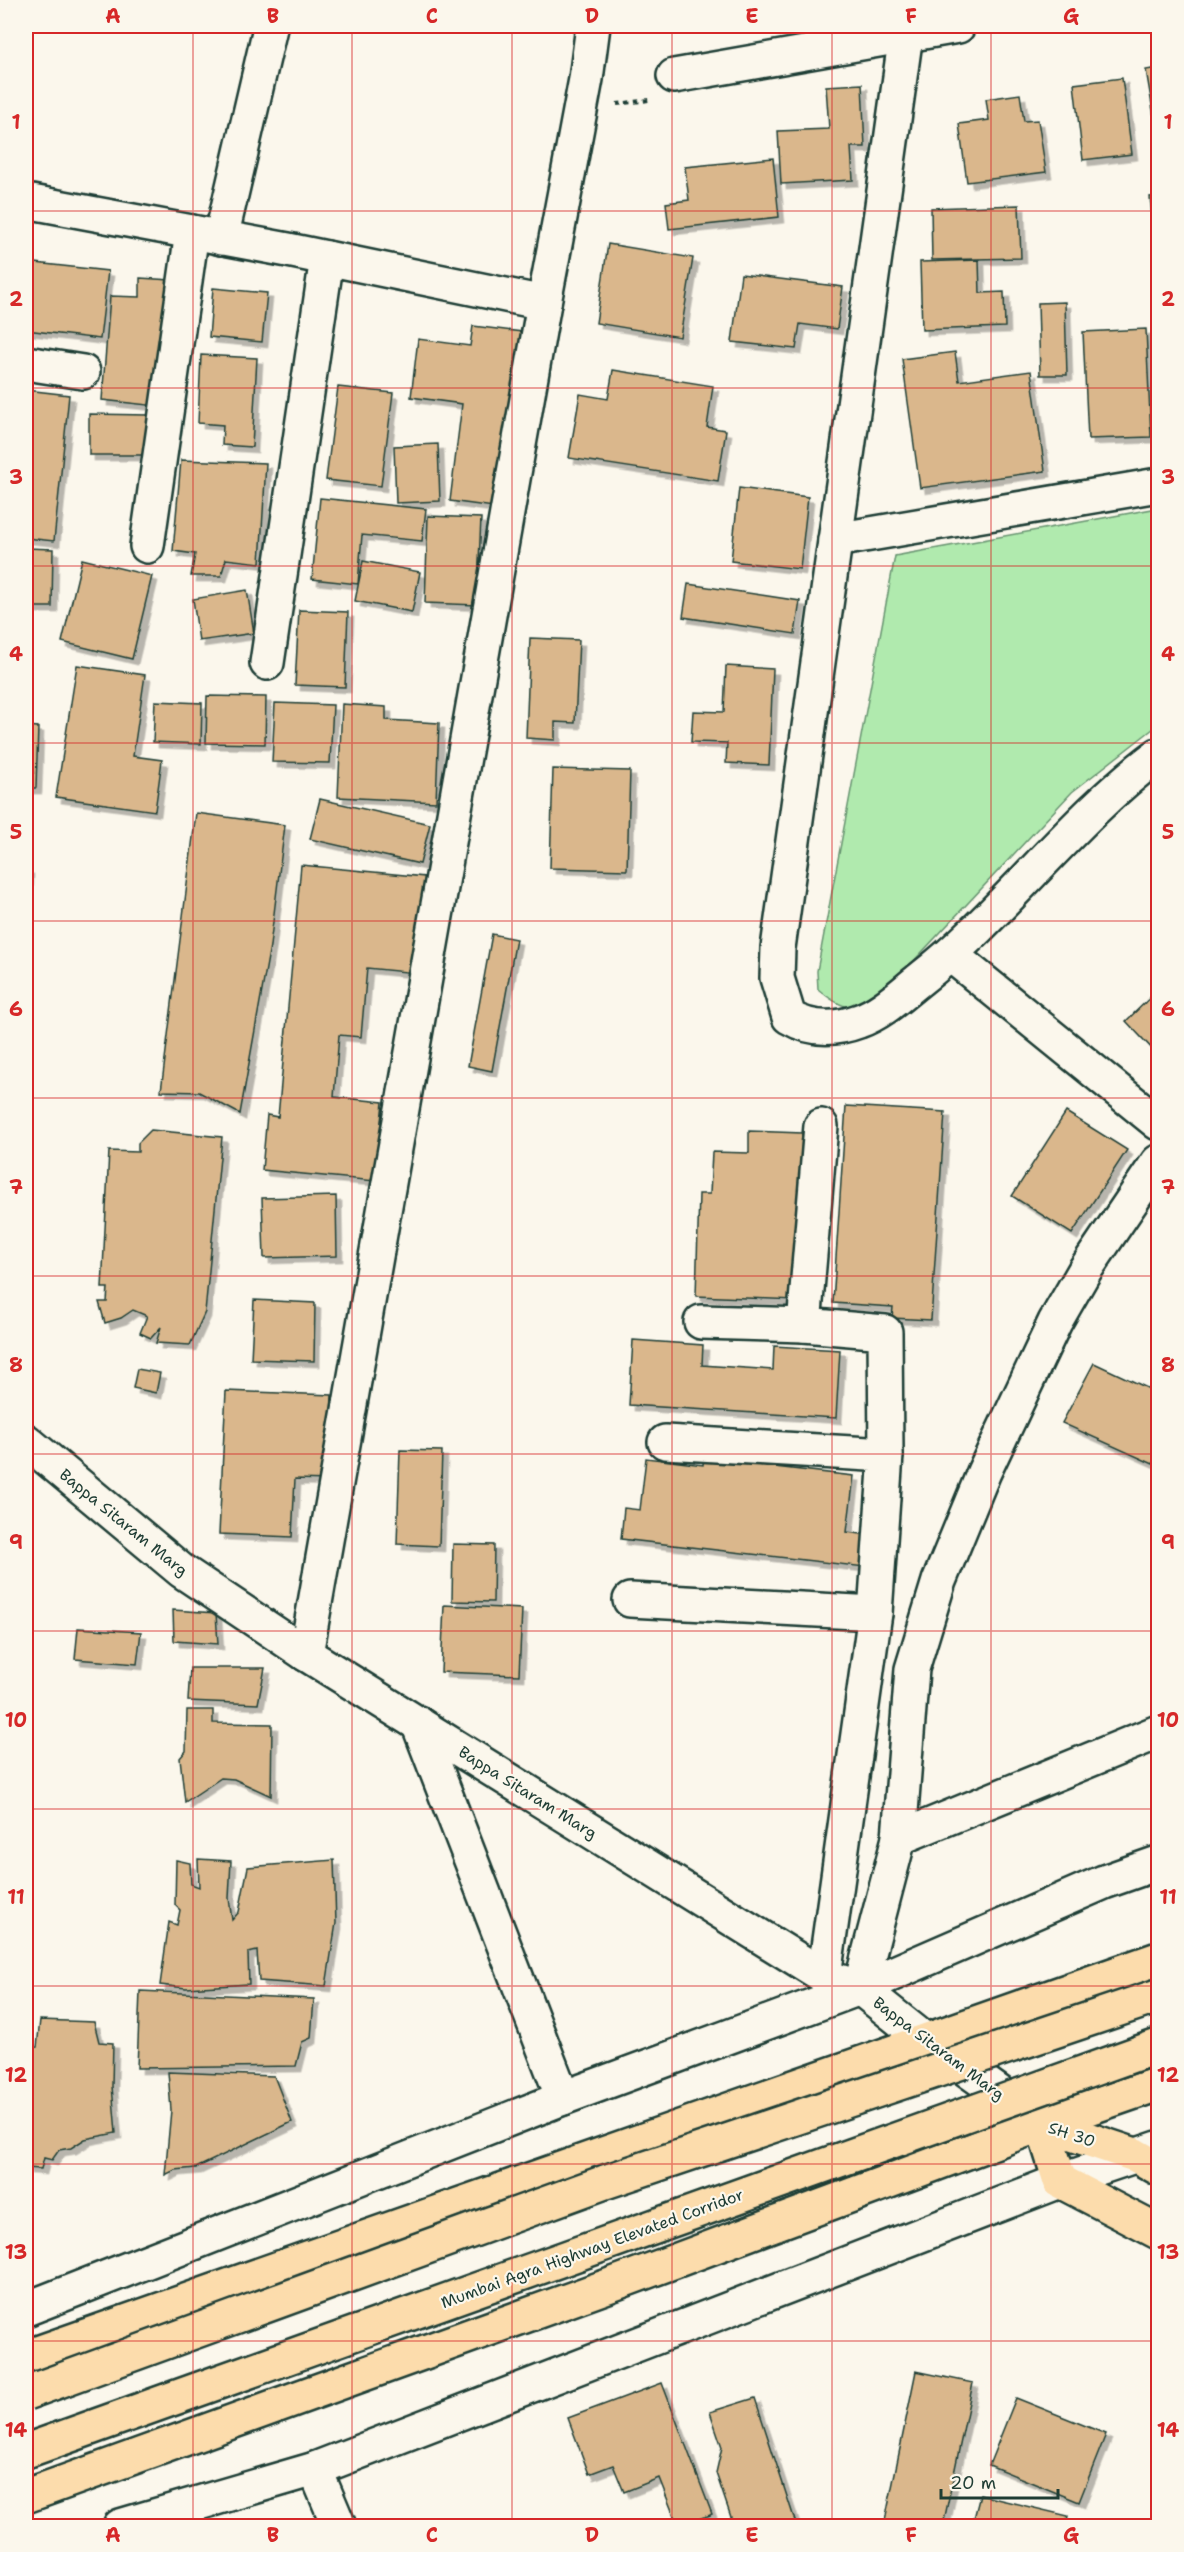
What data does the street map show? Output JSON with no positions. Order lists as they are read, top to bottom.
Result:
{
  "streets": {
    "main road": ["SH 30", "Mumbai Agra Highway Elevated Corridor"],
    "street": ["Bappa Sitaram Marg"]
  },
  "crossings": [
    ["Bappa Sitaram Marg", "SH 30"]
  ],
  "scale_bar": "20 m",
  "grid": {
    "columns": [
      "A",
      "B",
      "C",
      "D",
      "E",
      "F",
      "G"
    ],
    "rows": [
      "1",
      "2",
      "3",
      "4",
      "5",
      "6",
      "7",
      "8",
      "9",
      "10",
      "11",
      "12",
      "13",
      "14"
    ]
  }
}
